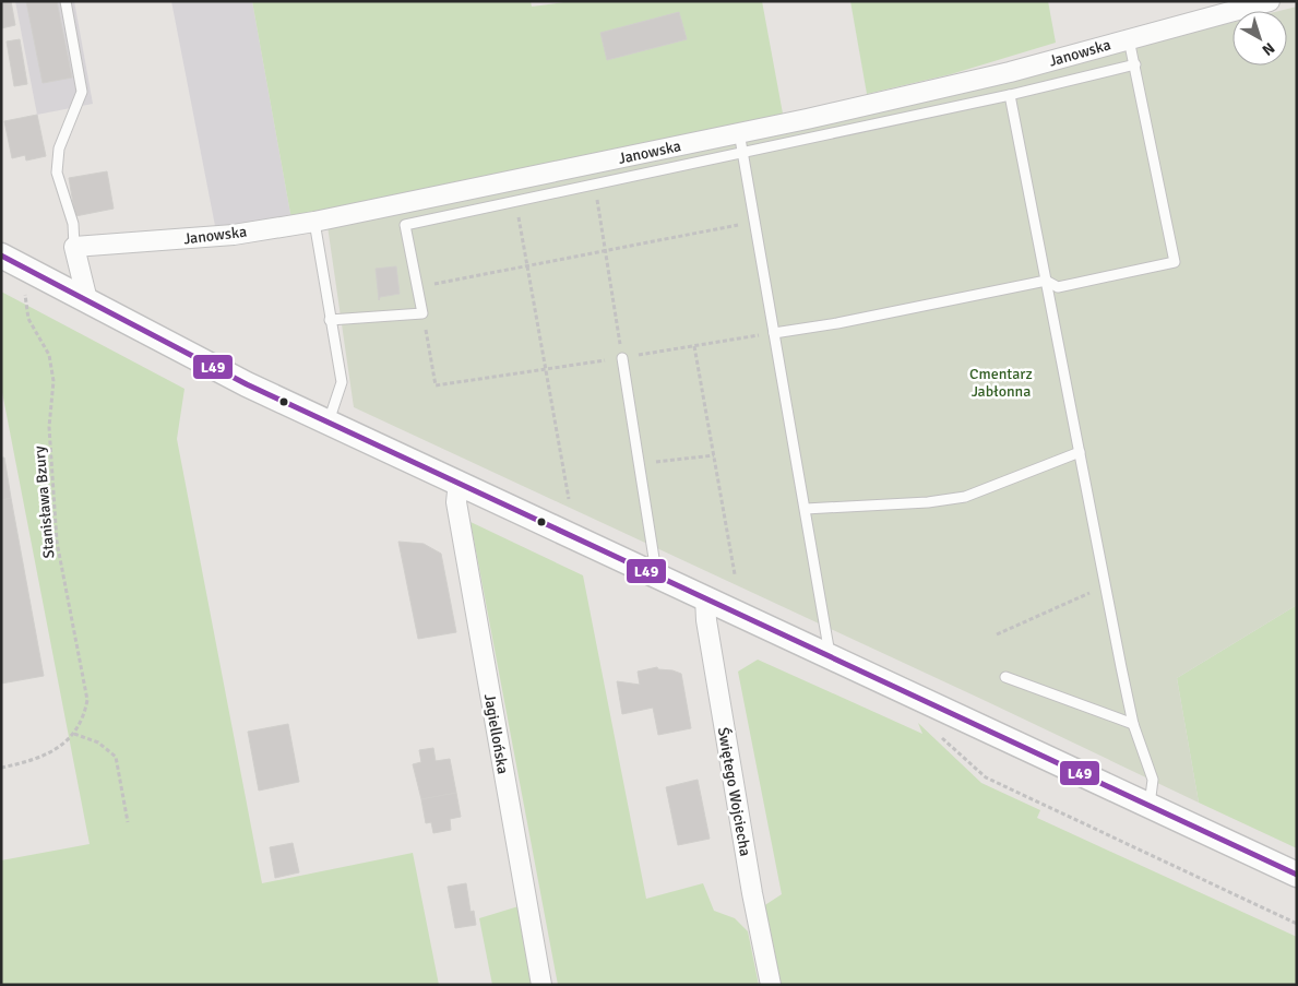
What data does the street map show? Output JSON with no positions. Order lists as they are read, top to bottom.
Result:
{
  "streets": {
    "street": ["Janowska", "Jagiellońska", "Świętego Wojciecha"],
    "path": ["Stanisława Bzury"]
  },
  "parks": ["Cmentarz Jabłonna"],
  "lines": ["transit line L49"],
  "north": "bottom right"
}
